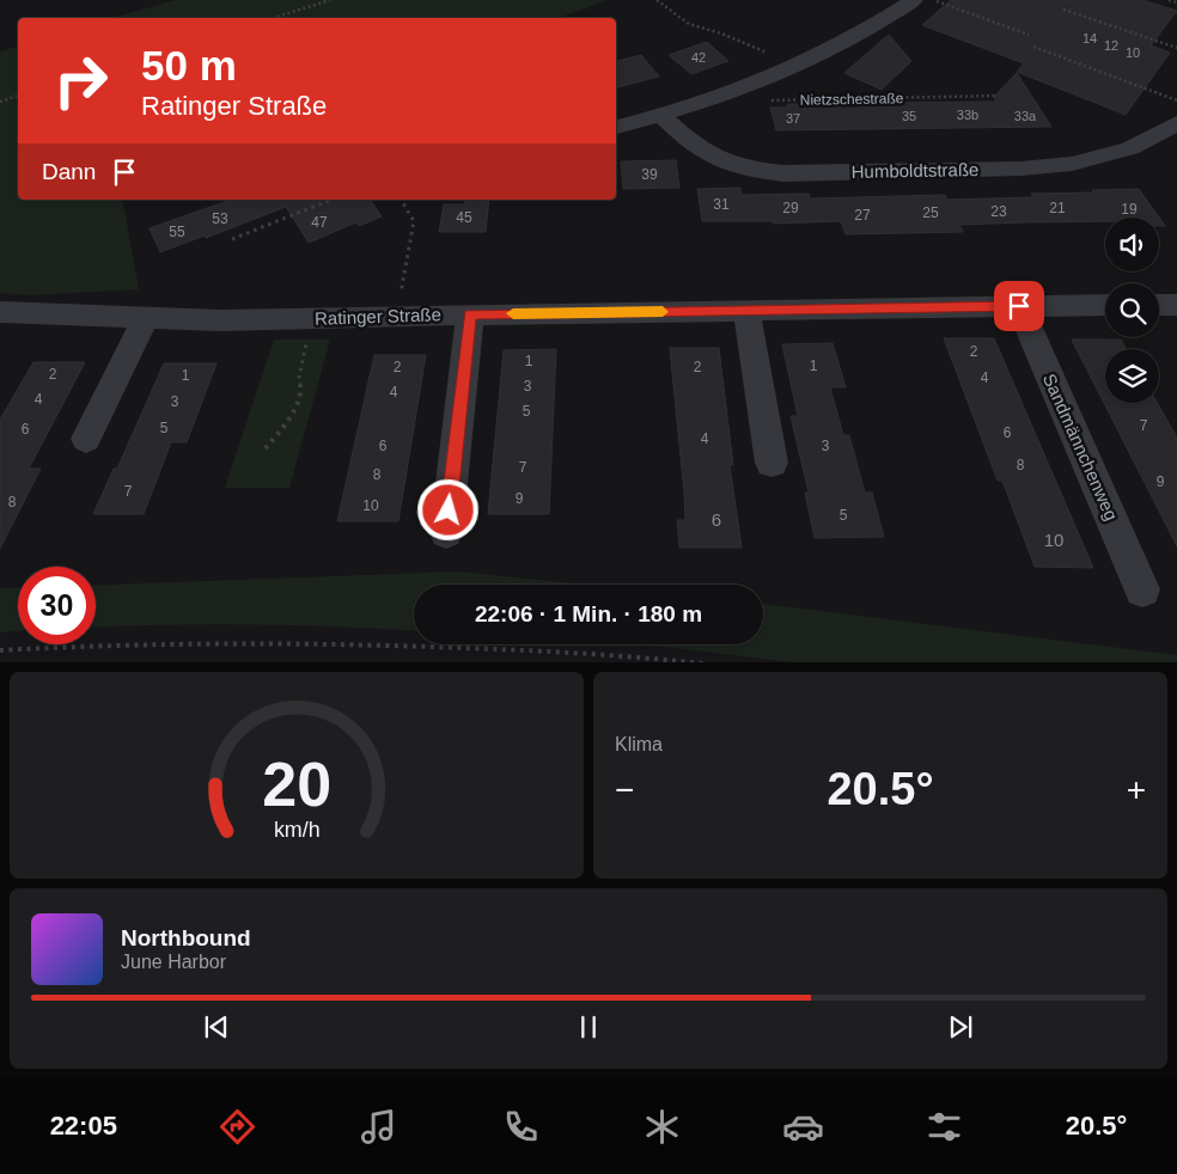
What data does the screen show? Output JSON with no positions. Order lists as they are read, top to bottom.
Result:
{
  "streets": {
    "street": [
      "Nietzschestraße",
      "Humboldtstraße",
      "Ratinger Straße",
      "Sandmännchenweg"
    ]
  },
  "crossings": [
    ["Nietzschestraße", "Humboldtstraße"],
    ["Ratinger Straße", "Sandmännchenweg"]
  ],
  "house_numbers": [
    "14",
    "12",
    "10",
    "42",
    "33b",
    "35",
    "33a",
    "37",
    "39",
    "31",
    "29",
    "21",
    "19",
    "23",
    "25",
    "27",
    "45",
    "53",
    "47",
    "55",
    "2",
    "1",
    "1",
    "2",
    "2",
    "2",
    "1",
    "4",
    "3",
    "4",
    "4",
    "3",
    "5",
    "7",
    "5",
    "6",
    "6",
    "4",
    "6",
    "3",
    "8",
    "7",
    "8",
    "9",
    "7",
    "9",
    "8",
    "10",
    "5",
    "6",
    "10"
  ],
  "page": {
    "turn": ["50 m", "Ratinger Straße"],
    "then": "Dann",
    "limit": "30",
    "trip": "22:06 · 1 Min. · 180 m",
    "tile": "Klima",
    "heat": ["−", "20.5°", "+"],
    "song": ["Northbound", "June Harbor"],
    "tabs": ["22:05", "20.5°"],
    "gauge": ["20", "km/h"]
  }
}
